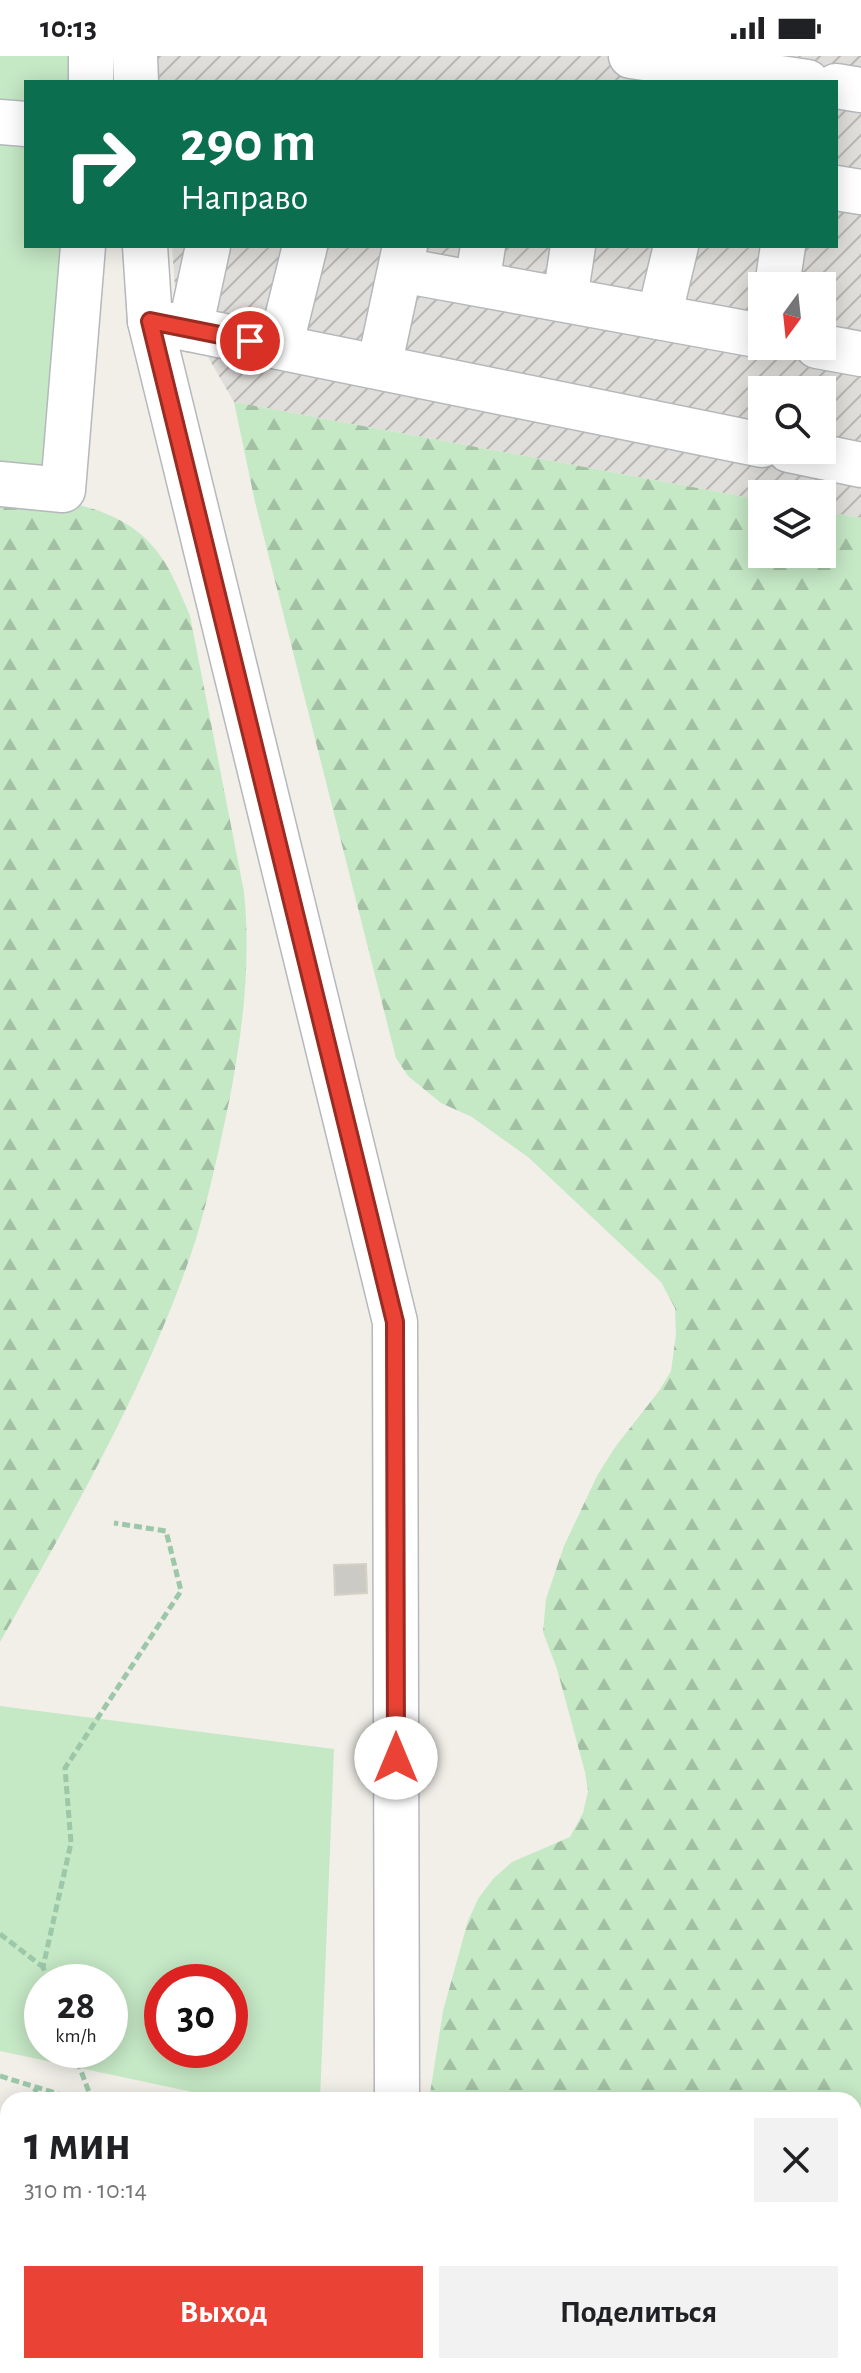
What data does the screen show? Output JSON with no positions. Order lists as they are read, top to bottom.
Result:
{
  "north": "bottom",
  "page": {
    "status": "10:13",
    "turn": ["290 m", "Направо"],
    "speed": "28 km/h",
    "limit": "30",
    "heading": ["1 мин", "310 m · 10:14"],
    "buttons": ["Выход", "Поделиться"]
  }
}
